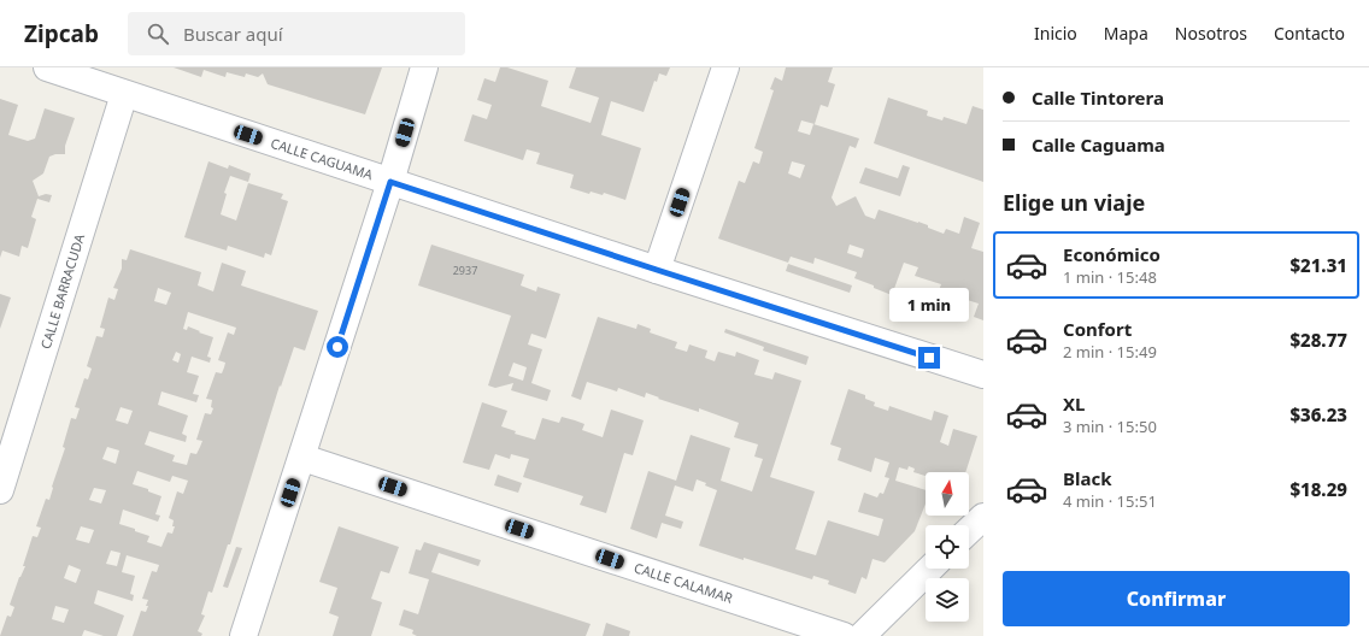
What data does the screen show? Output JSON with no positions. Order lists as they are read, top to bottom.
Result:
{
  "streets": {
    "street": ["CALLE CAGUAMA", "CALLE BARRACUDA", "CALLE CALAMAR"]
  },
  "crossings": [
    ["CALLE CAGUAMA", "CALLE BARRACUDA"]
  ],
  "house_numbers": ["2937"],
  "north": "top",
  "page": {
    "header": "Zipcab",
    "search": "Buscar aquí",
    "nav": [
      "Inicio",
      "Mapa",
      "Nosotros",
      "Contacto"
    ],
    "banner": ["Calle Tintorera", "Calle Caguama"],
    "heading": "Elige un viaje",
    "list": [
      {
        "name": "Económico",
        "note": "1 min · 15:48",
        "value": "$21.31"
      },
      {
        "name": "Confort",
        "note": "2 min · 15:49",
        "value": "$28.77"
      },
      {
        "name": "XL",
        "note": "3 min · 15:50",
        "value": "$36.23"
      },
      {
        "name": "Black",
        "note": "4 min · 15:51",
        "value": "$18.29"
      }
    ],
    "bubble": "1 min",
    "buttons": "Confirmar"
  }
}
